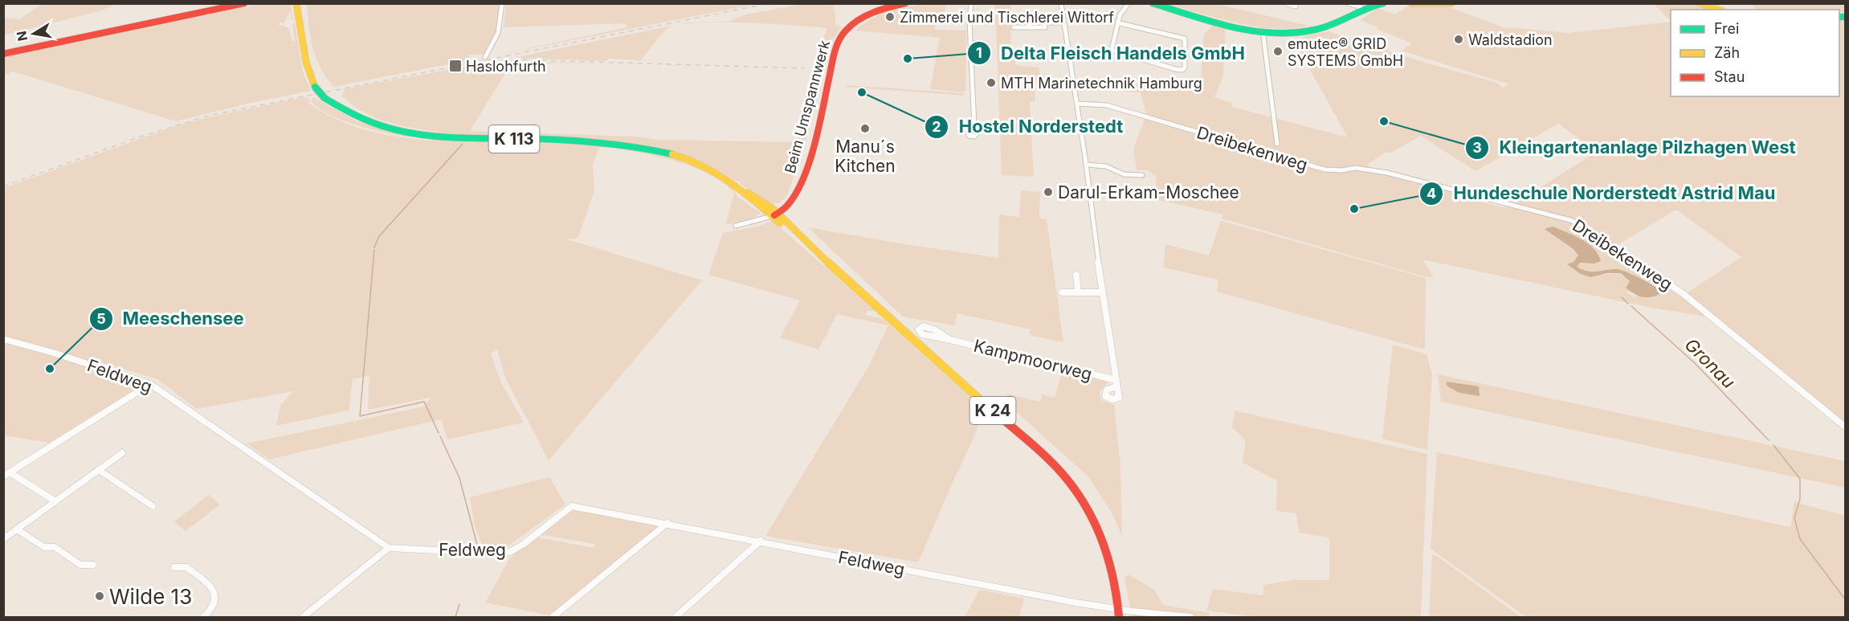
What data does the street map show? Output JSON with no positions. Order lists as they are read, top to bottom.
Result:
{
  "streets": {
    "main road": ["Beim Umspannwerk", "K 113", "K 24"],
    "street": ["Dreibekenweg", "Kampmoorweg", "Feldweg"]
  },
  "crossings": [
    ["Beim Umspannwerk", "K 113"],
    ["K 113", "K 24"],
    ["Feldweg", "K 24"]
  ],
  "water": ["Gronau"],
  "places": {
    "other": [
      "Zimmerei und Tischlerei Wittorf",
      "Waldstadion",
      "emutec® GRID SYSTEMS GmbH",
      "Delta Fleisch Handels GmbH",
      "MTH Marinetechnik Hamburg",
      "Hostel Norderstedt",
      "Kleingartenanlage Pilzhagen West",
      "Manu´s Kitchen",
      "Darul-Erkam-Moschee",
      "Hundeschule Norderstedt Astrid Mau",
      "Meeschensee",
      "Wilde 13"
    ],
    "transit": ["Haslohfurth"]
  },
  "legend": ["Frei", "Zäh", "Stau"],
  "north": "left"
}
